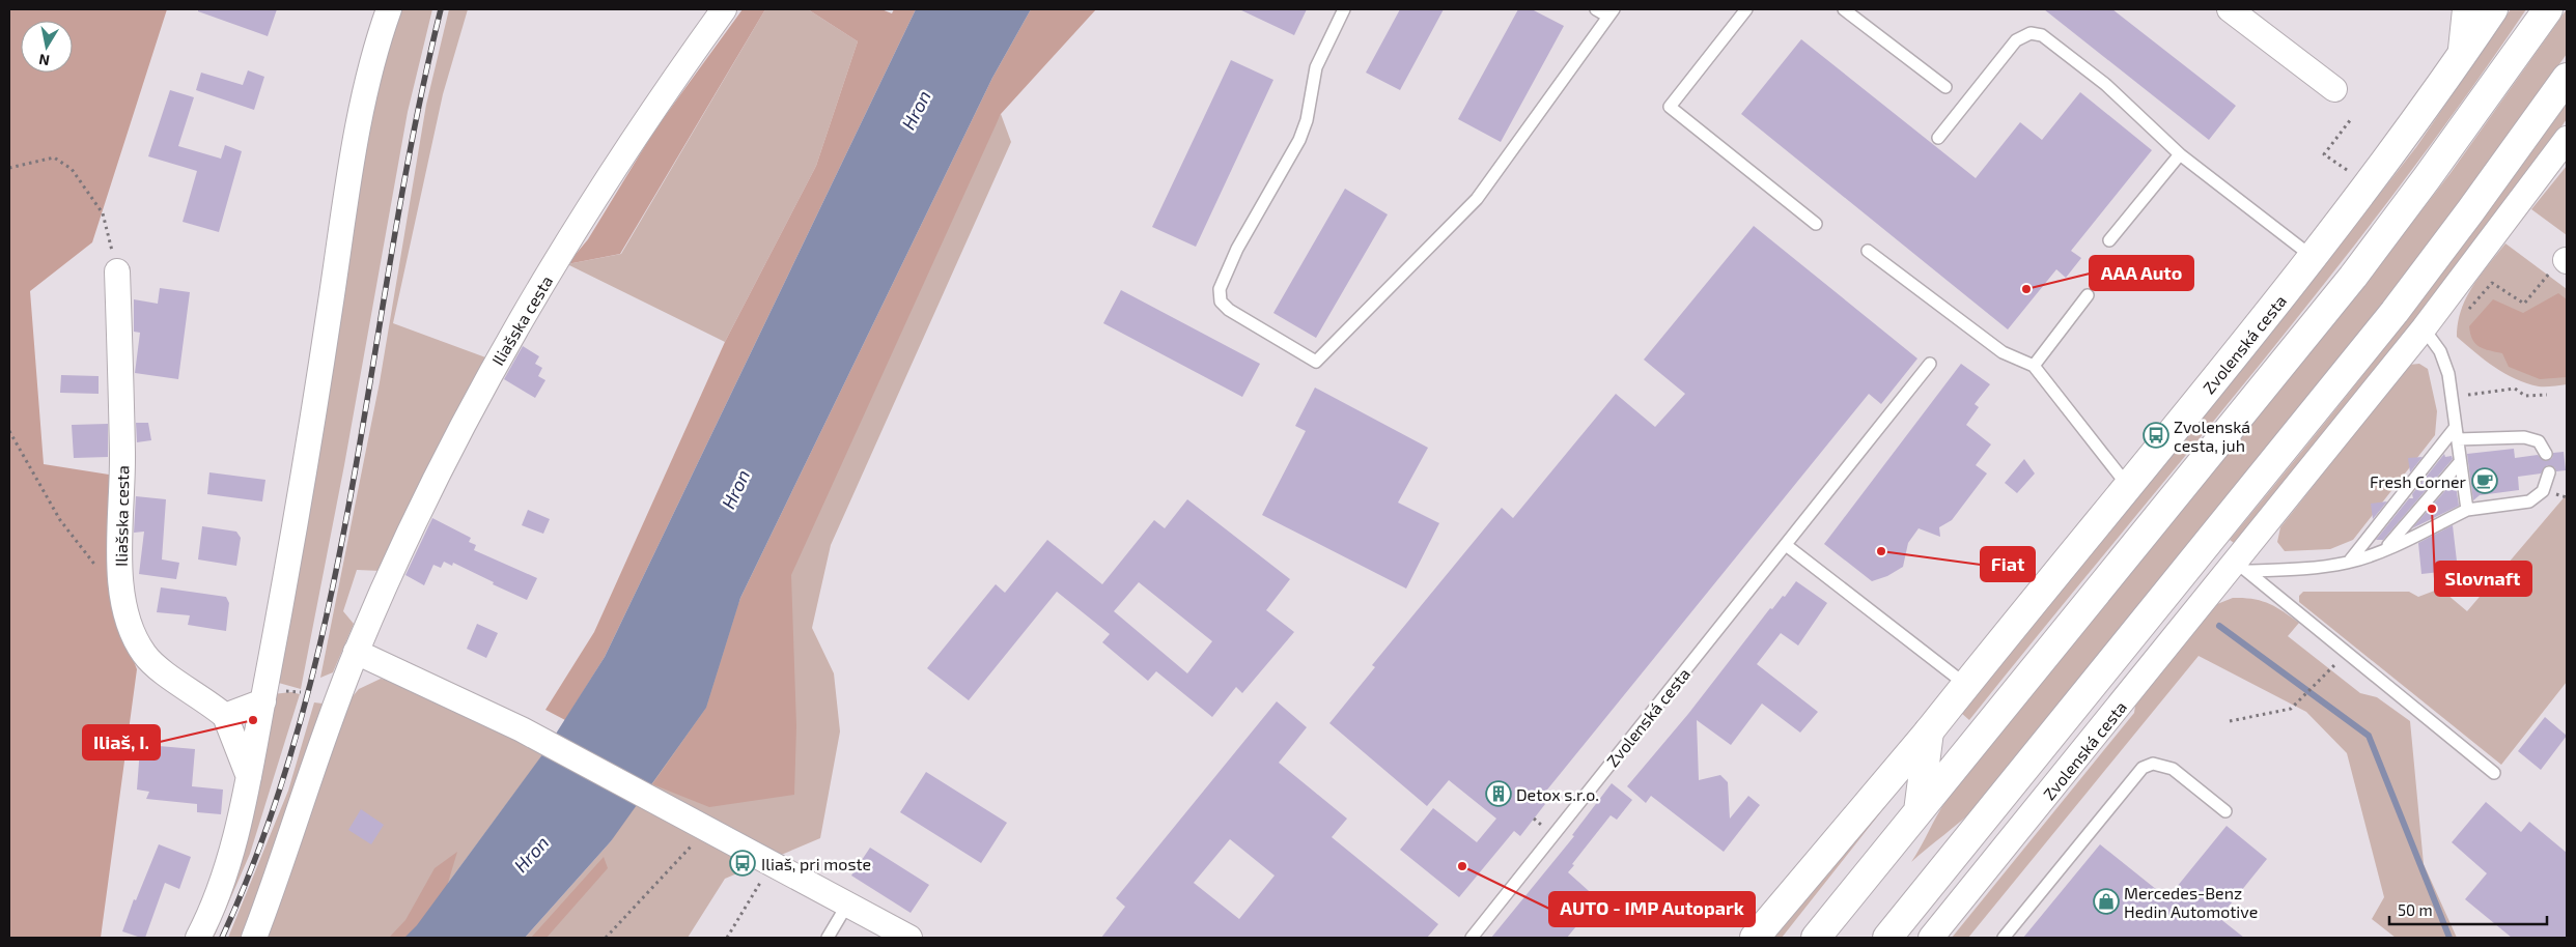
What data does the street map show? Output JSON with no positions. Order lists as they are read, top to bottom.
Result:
{
  "streets": {
    "main road": ["Zvolenská cesta"],
    "street": ["Iliašska cesta"]
  },
  "water": ["Hron"],
  "places": {
    "other": [
      "AAA Auto",
      "Slovnaft",
      "Fiat",
      "Iliaš, I.",
      "AUTO - IMP Autopark"
    ],
    "bus stop": ["Zvolenská cesta, juh", "Iliaš, pri moste"],
    "cafe": ["Fresh Corner"],
    "building": ["Detox s.r.o."],
    "shop": ["Mercedes-Benz Hedin Automotive"]
  },
  "scale_bar": "50 m",
  "north": "bottom"
}
